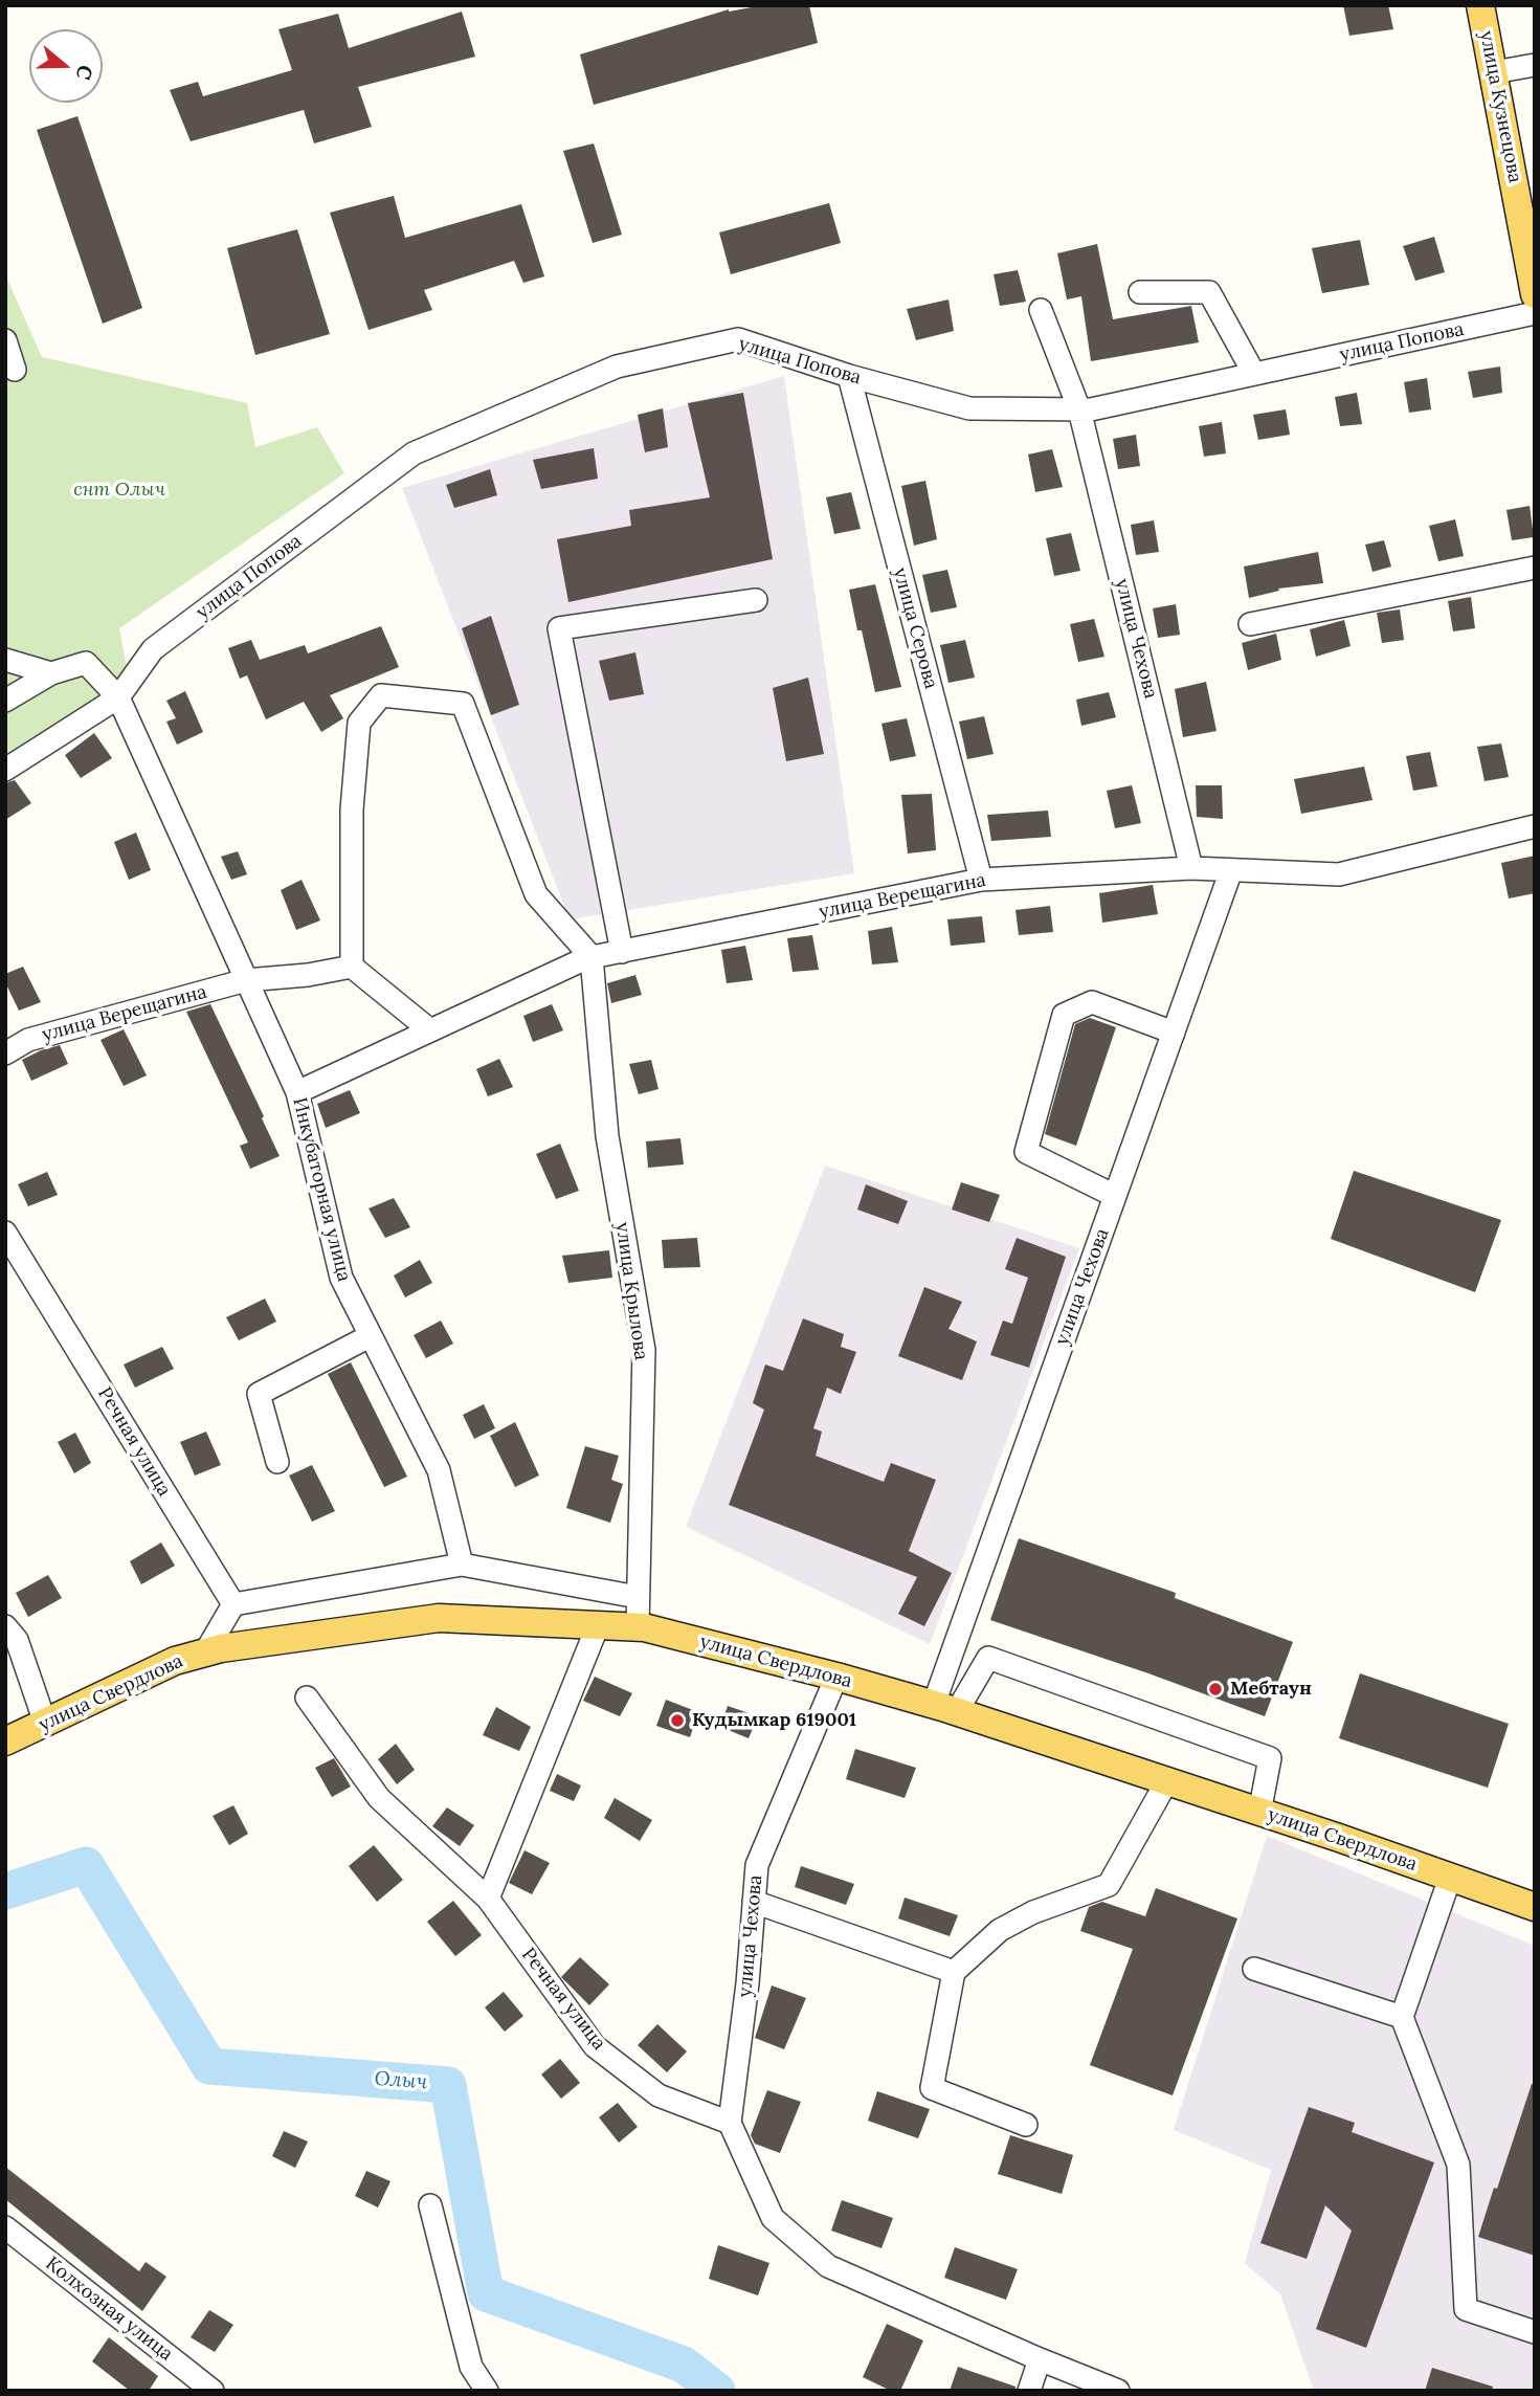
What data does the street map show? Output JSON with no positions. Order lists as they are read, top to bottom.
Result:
{
  "streets": {
    "main road": ["улица Кузнецова", "улица Свердлова"],
    "street": [
      "улица Попова",
      "улица Серова",
      "улица Чехова",
      "улица Верещагина",
      "Инкубаторная улица",
      "улица Крылова",
      "Речная улица",
      "Колхозная улица"
    ]
  },
  "crossings": [
    ["улица Попова", "улица Серова"],
    ["улица Попова", "улица Чехова"],
    ["улица Попова", "Инкубаторная улица"],
    ["улица Серова", "улица Верещагина"],
    ["улица Чехова", "улица Верещагина"],
    ["улица Чехова", "Речная улица"],
    ["улица Чехова", "улица Свердлова"],
    ["улица Верещагина", "Инкубаторная улица"],
    ["улица Верещагина", "улица Крылова"],
    ["улица Крылова", "улица Свердлова"]
  ],
  "water": ["Олыч"],
  "parks": ["снт Олыч"],
  "places": ["Мебтаун", "Кудымкар 619001"],
  "north": "right"
}
